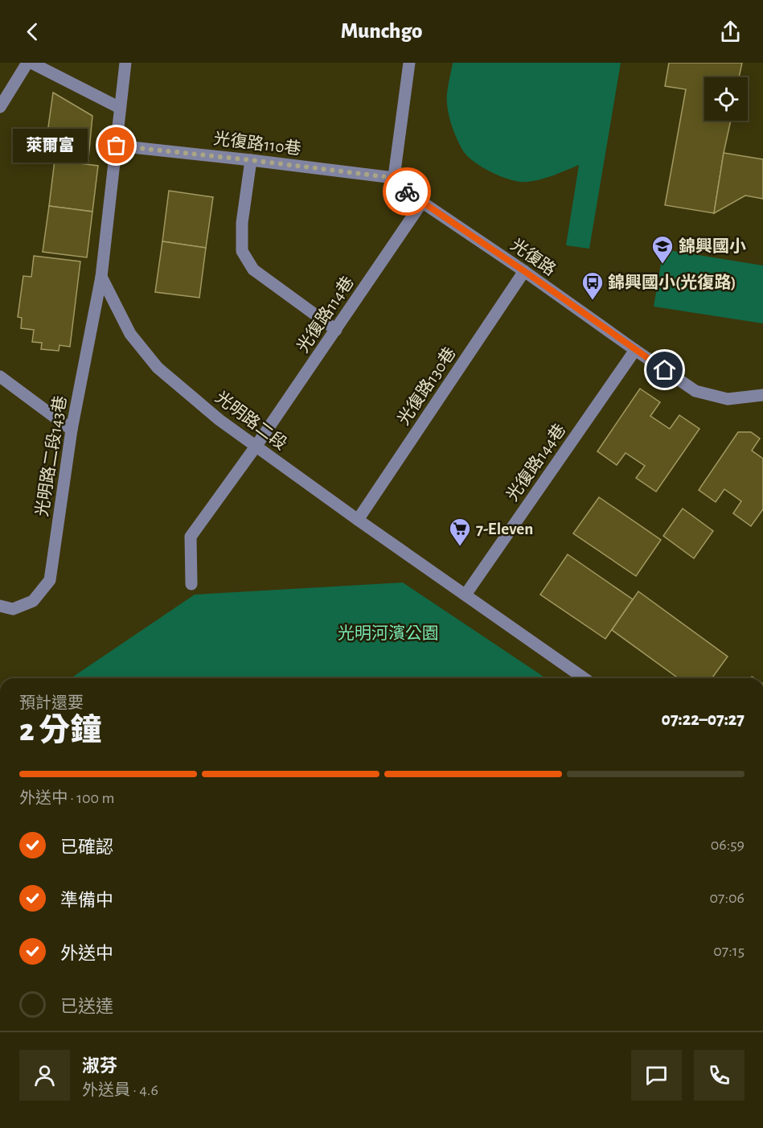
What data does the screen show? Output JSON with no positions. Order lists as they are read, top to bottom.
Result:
{
  "streets": {
    "street": [
      "光復路110巷",
      "光復路",
      "光復路114巷",
      "光復路130巷",
      "光明路二段",
      "光明路二段143巷",
      "光復路144巷"
    ]
  },
  "crossings": [
    ["光復路110巷", "光復路"],
    ["光復路", "光復路114巷"],
    ["光復路", "光復路130巷"],
    ["光復路", "光復路144巷"],
    ["光復路114巷", "光明路二段"],
    ["光復路130巷", "光明路二段"],
    ["光明路二段", "光明路二段143巷"],
    ["光明路二段", "光復路144巷"]
  ],
  "parks": ["光明河濱公園"],
  "places": {
    "other": ["萊爾富"],
    "school or university": ["錦興國小"],
    "bus stop": ["錦興國小(光復路)"],
    "supermarket": ["7-Eleven"]
  },
  "page": {
    "header": "Munchgo",
    "bubble": "萊爾富",
    "heading": ["2 分鐘", "預計還要", "07:22–07:27"],
    "panel": ["淑芬", "外送員 · 4.6"],
    "bar": "外送中 · 100 m",
    "list": [
      ["已確認", "06:59"],
      ["準備中", "07:06"],
      ["外送中", "07:15"],
      "已送達"
    ]
  }
}
